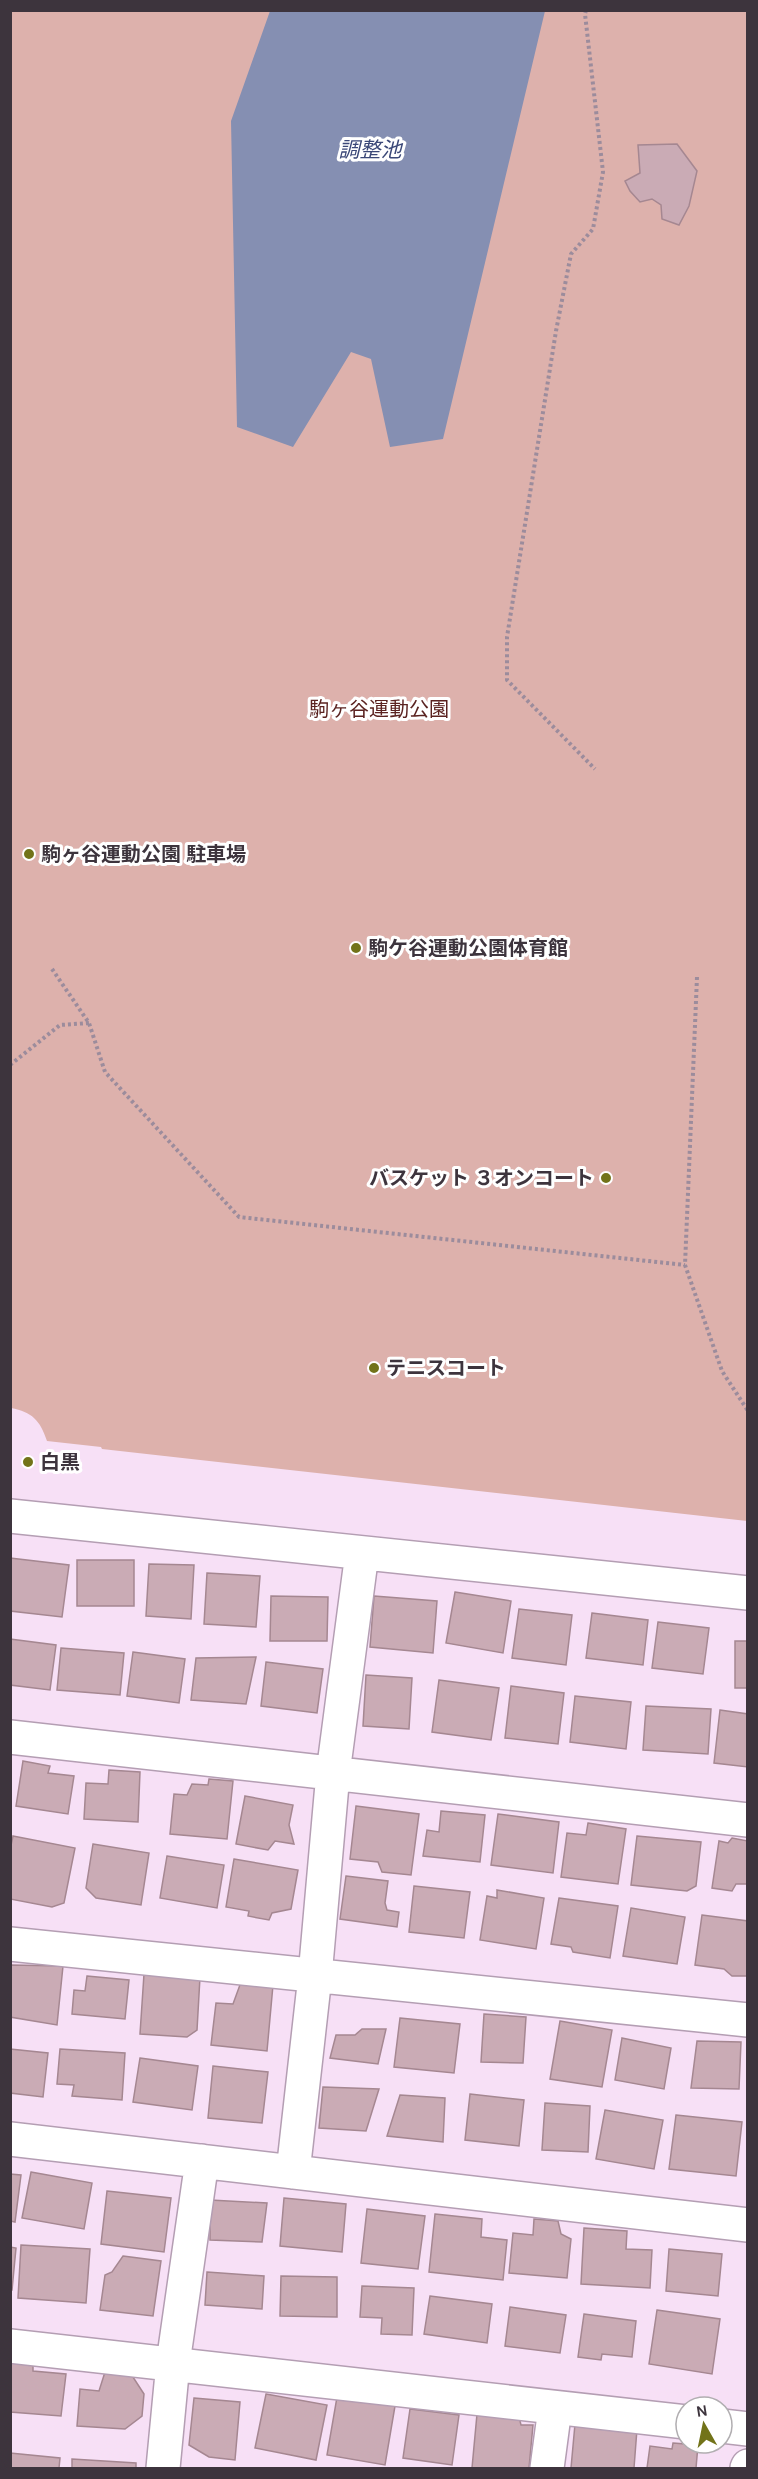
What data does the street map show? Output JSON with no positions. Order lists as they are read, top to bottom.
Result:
{
  "water": ["調整池"],
  "parks": ["駒ヶ谷運動公園"],
  "places": [
    "駒ヶ谷運動公園 駐車場",
    "駒ケ谷運動公園体育館",
    "バスケット ３オンコート",
    "テニスコート",
    "白黒"
  ],
  "north": "top"
}
